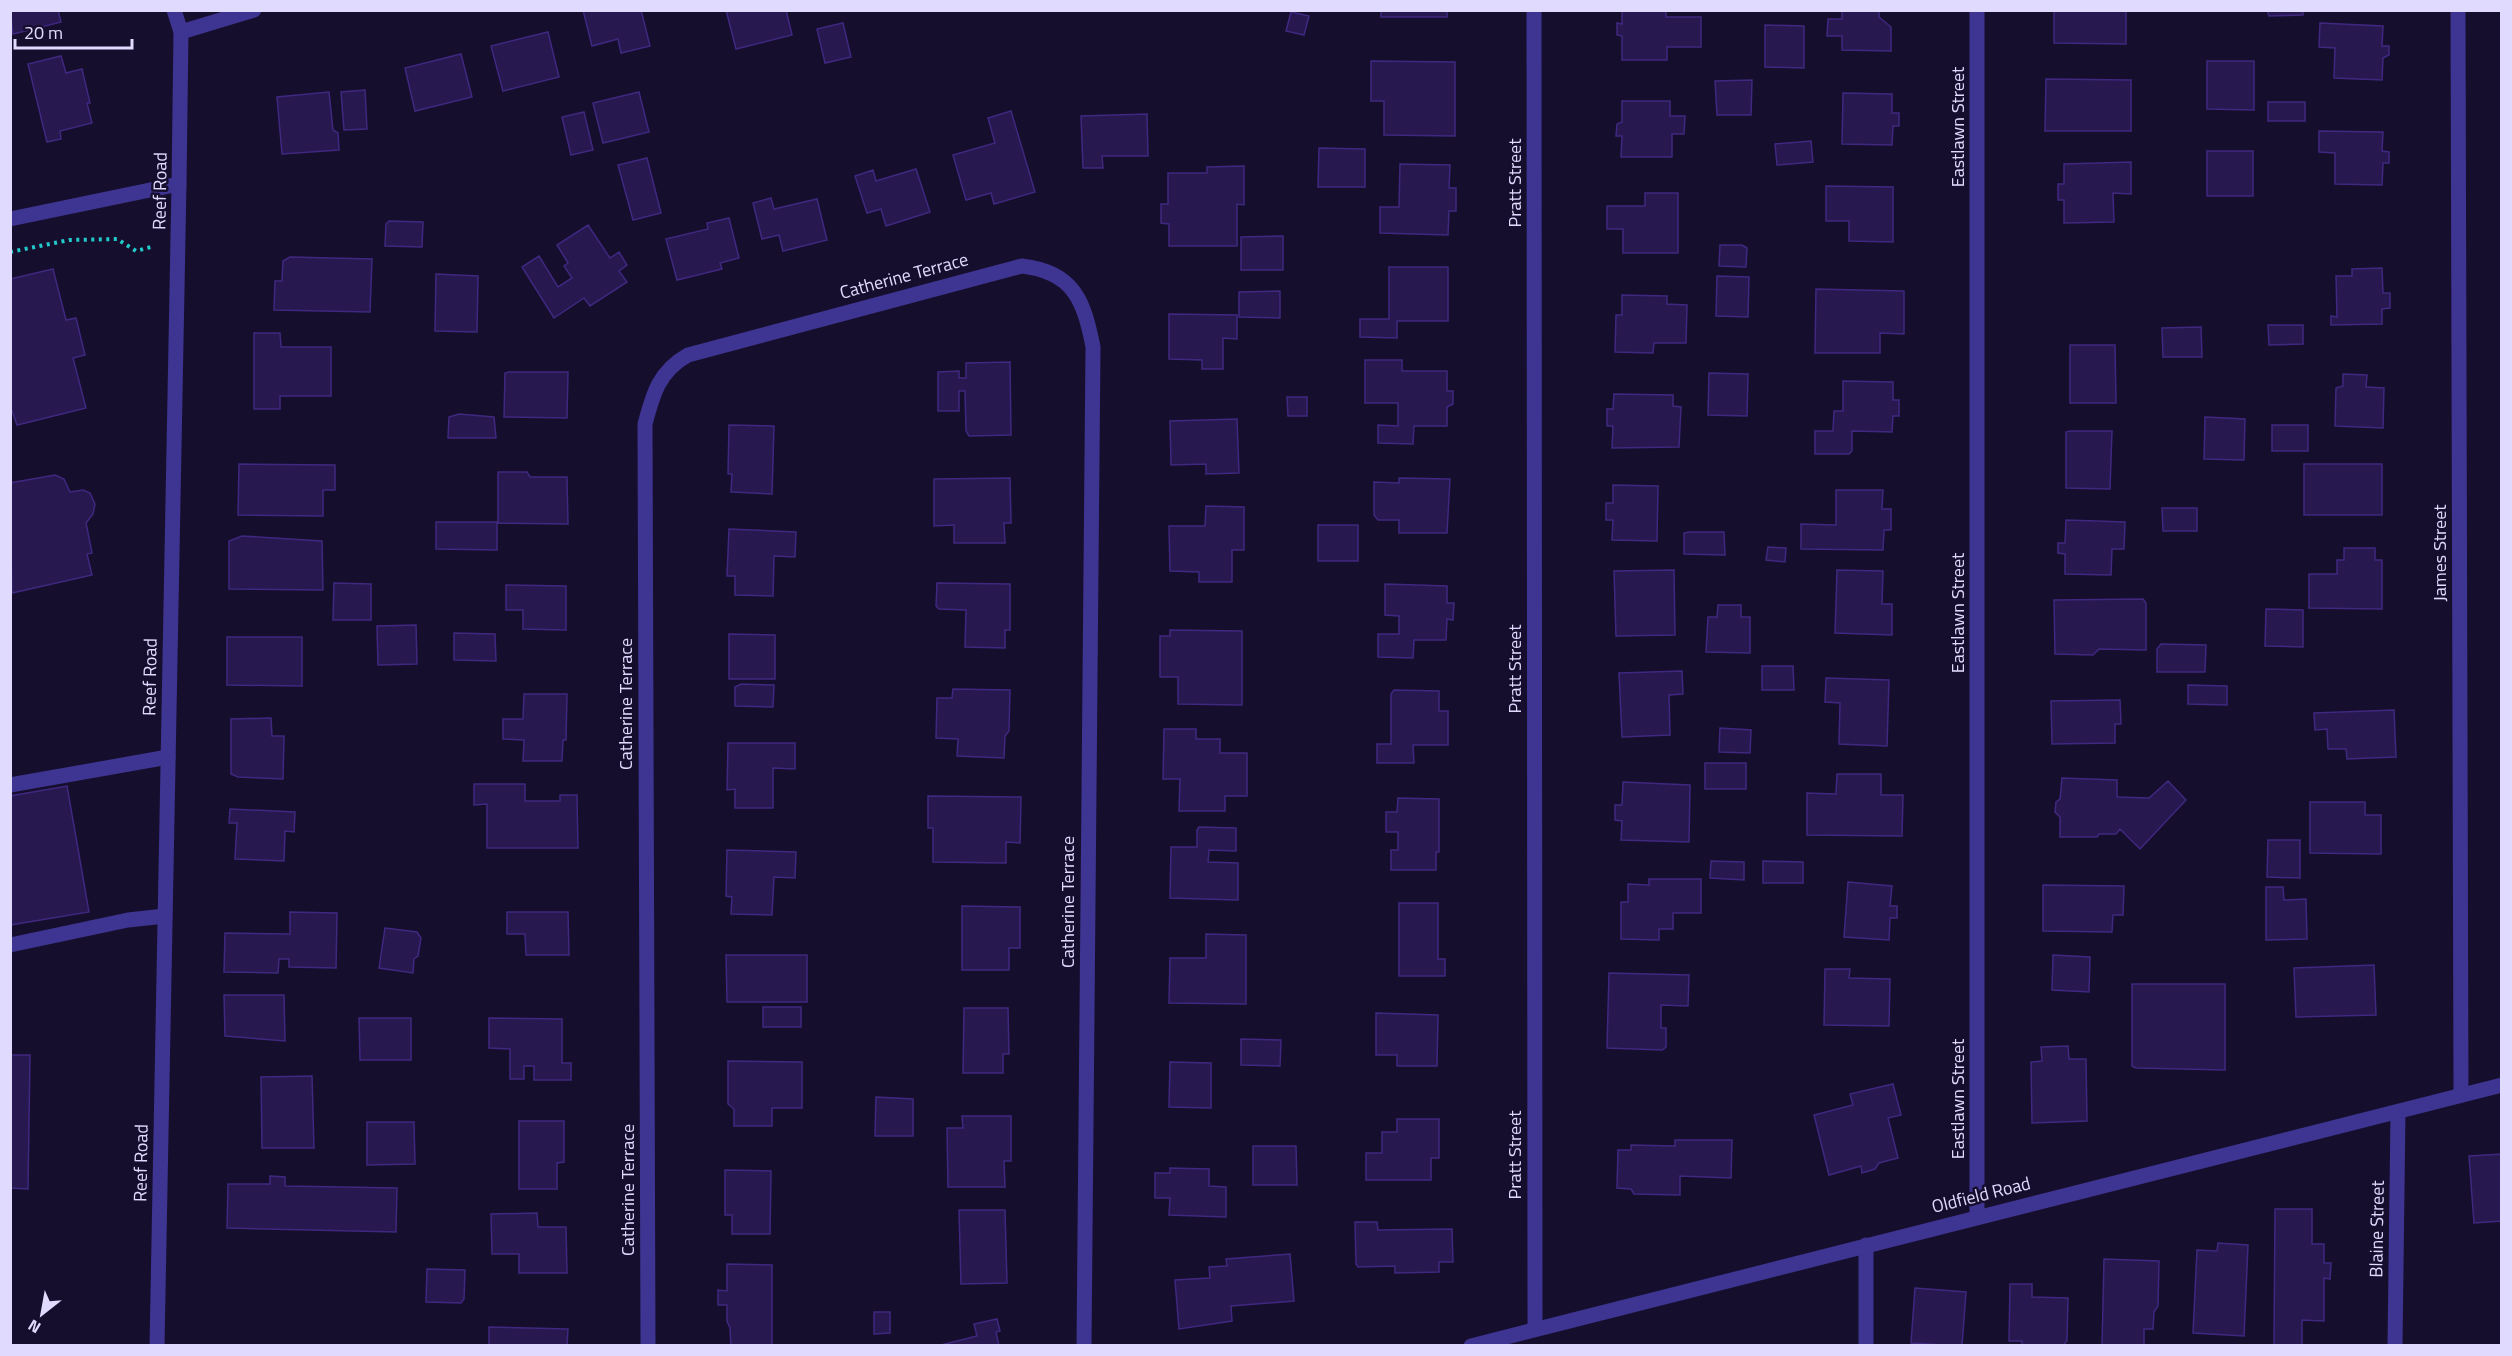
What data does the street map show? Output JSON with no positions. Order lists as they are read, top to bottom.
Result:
{
  "streets": {
    "street": [
      "Eastlawn Street",
      "Pratt Street",
      "Reef Road",
      "Catherine Terrace",
      "James Street",
      "Oldfield Road",
      "Blaine Street"
    ]
  },
  "crossings": [
    ["Eastlawn Street", "Oldfield Road"],
    ["Pratt Street", "Oldfield Road"],
    ["James Street", "Oldfield Road"],
    ["Oldfield Road", "Blaine Street"]
  ],
  "scale_bar": "20 m",
  "north": "bottom left"
}
